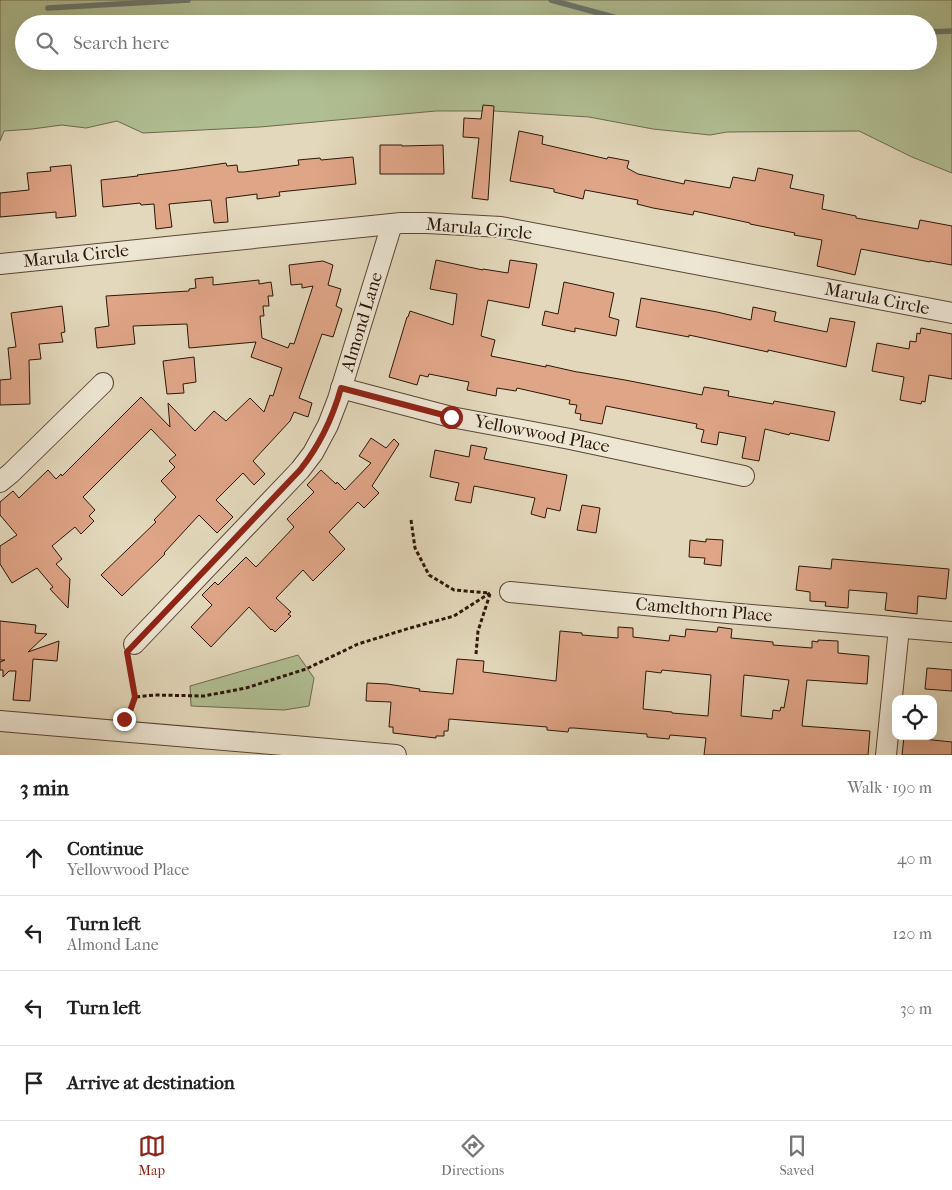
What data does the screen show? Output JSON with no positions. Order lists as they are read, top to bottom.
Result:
{
  "streets": {
    "street": [
      "Marula Circle",
      "Almond Lane",
      "Yellowwood Place",
      "Camelthorn Place"
    ]
  },
  "crossings": [
    ["Marula Circle", "Almond Lane"],
    ["Almond Lane", "Yellowwood Place"]
  ],
  "page": {
    "search": "Search here",
    "heading": ["3 min", "Walk · 190 m"],
    "list": [
      ["Continue", "Yellowwood Place", "40 m"],
      ["Turn left", "Almond Lane", "120 m"],
      ["Turn left", "30 m"],
      "Arrive at destination"
    ],
    "nav": ["Map", "Directions", "Saved"]
  }
}
